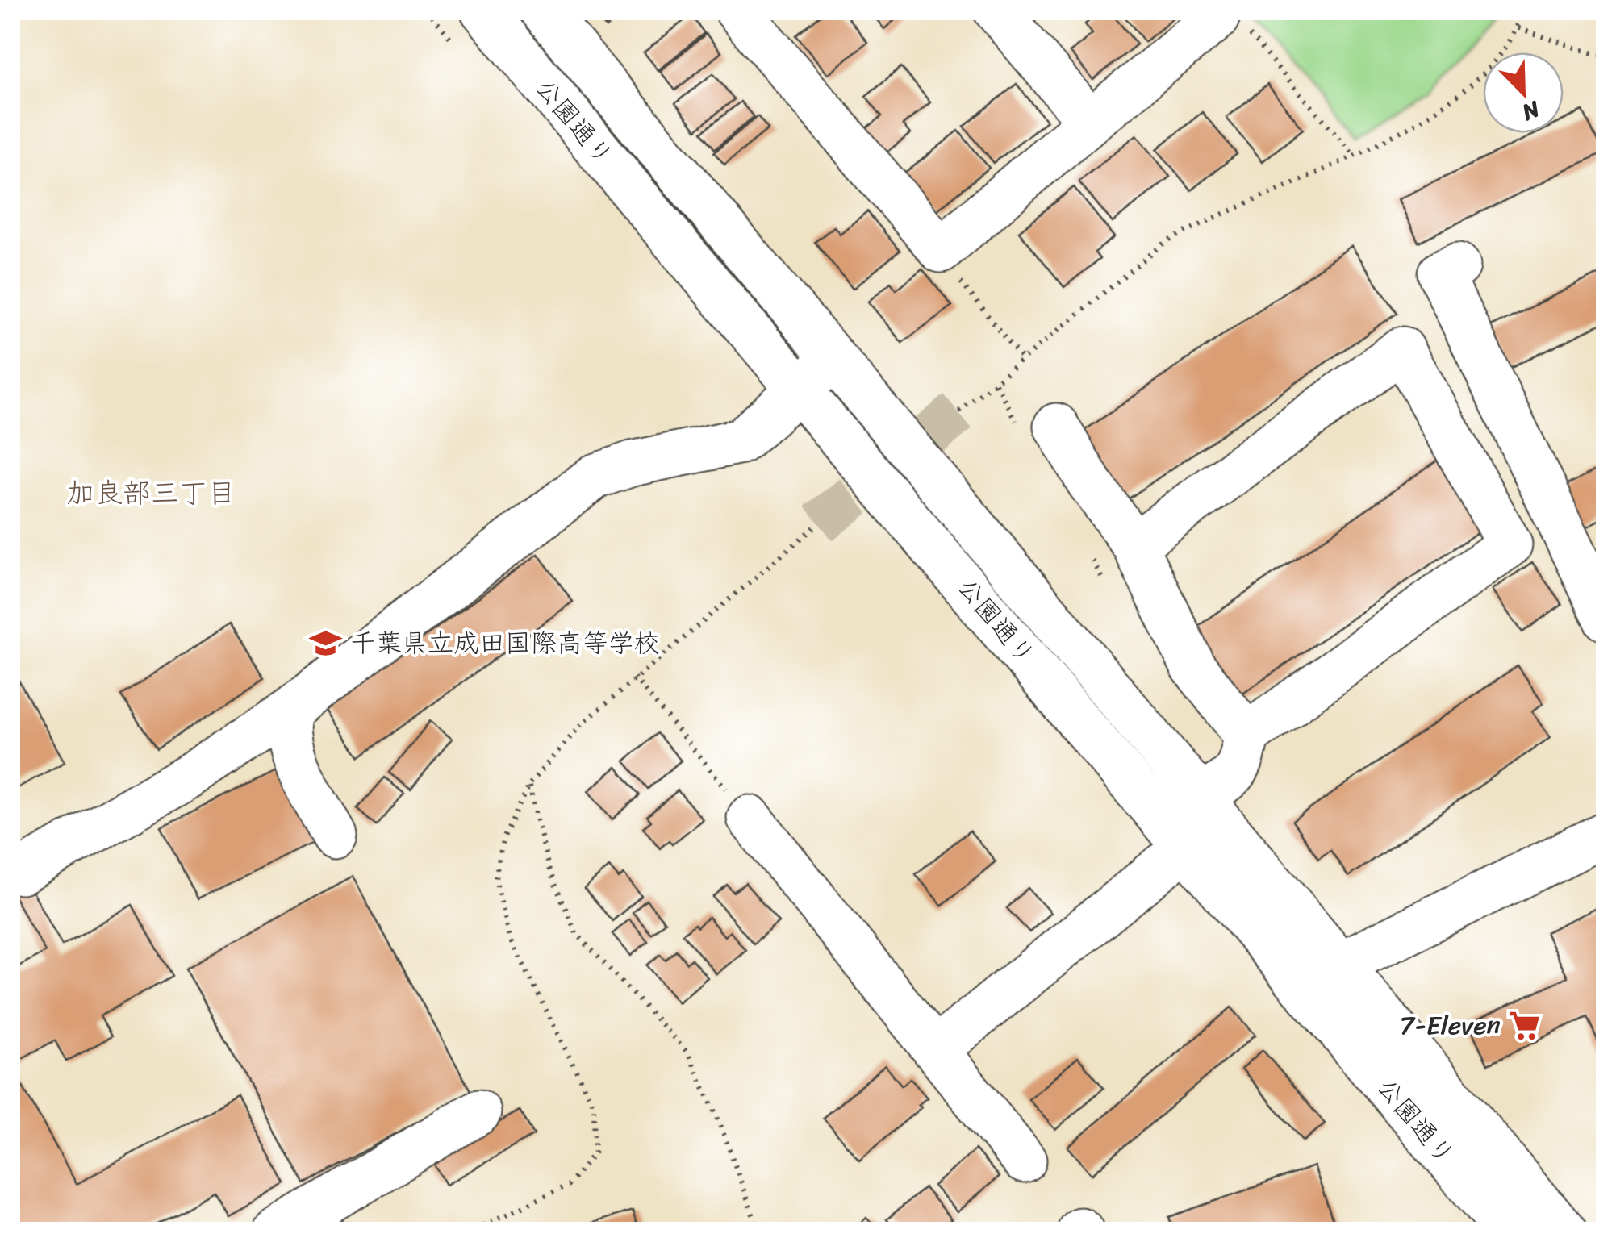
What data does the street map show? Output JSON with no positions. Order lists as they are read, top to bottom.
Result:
{
  "streets": {
    "street": ["公園通り"]
  },
  "districts": ["加良部三丁目"],
  "places": {
    "school or university": ["千葉県立成田国際高等学校"],
    "supermarket": ["7-Eleven"]
  },
  "north": "bottom right"
}
